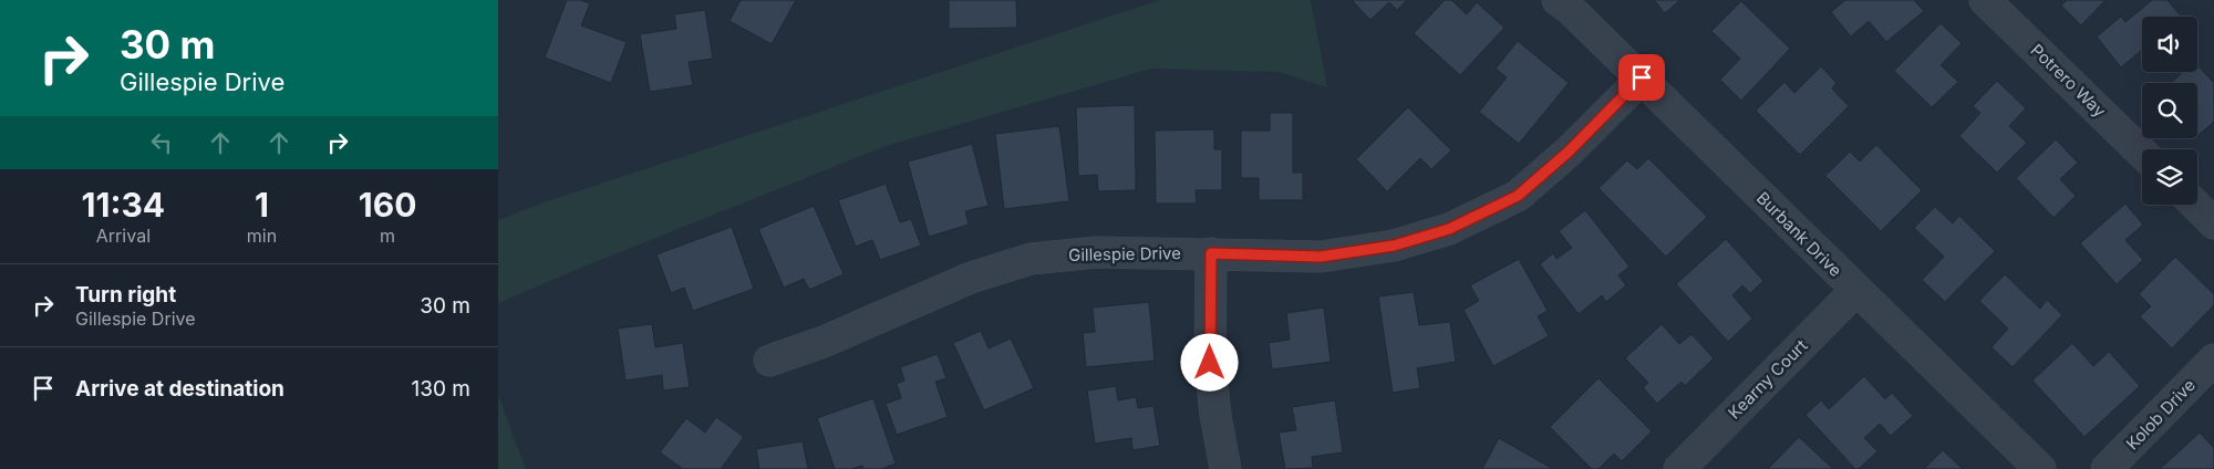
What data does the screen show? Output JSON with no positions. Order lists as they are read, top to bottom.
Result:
{
  "streets": {
    "street": [
      "Potrero Way",
      "Burbank Drive",
      "Gillespie Drive",
      "Kearny Court",
      "Kolob Drive"
    ]
  },
  "crossings": [
    ["Burbank Drive", "Gillespie Drive"],
    ["Burbank Drive", "Kearny Court"]
  ],
  "page": {
    "turn": ["30 m", "Gillespie Drive"],
    "eta": [
      "11:34",
      "Arrival",
      "1",
      "min",
      "160",
      "m"
    ],
    "list": [
      {
        "name": "Turn right",
        "note": "Gillespie Drive",
        "value": "30 m"
      },
      {
        "name": "Arrive at destination",
        "value": "130 m"
      }
    ]
  }
}
